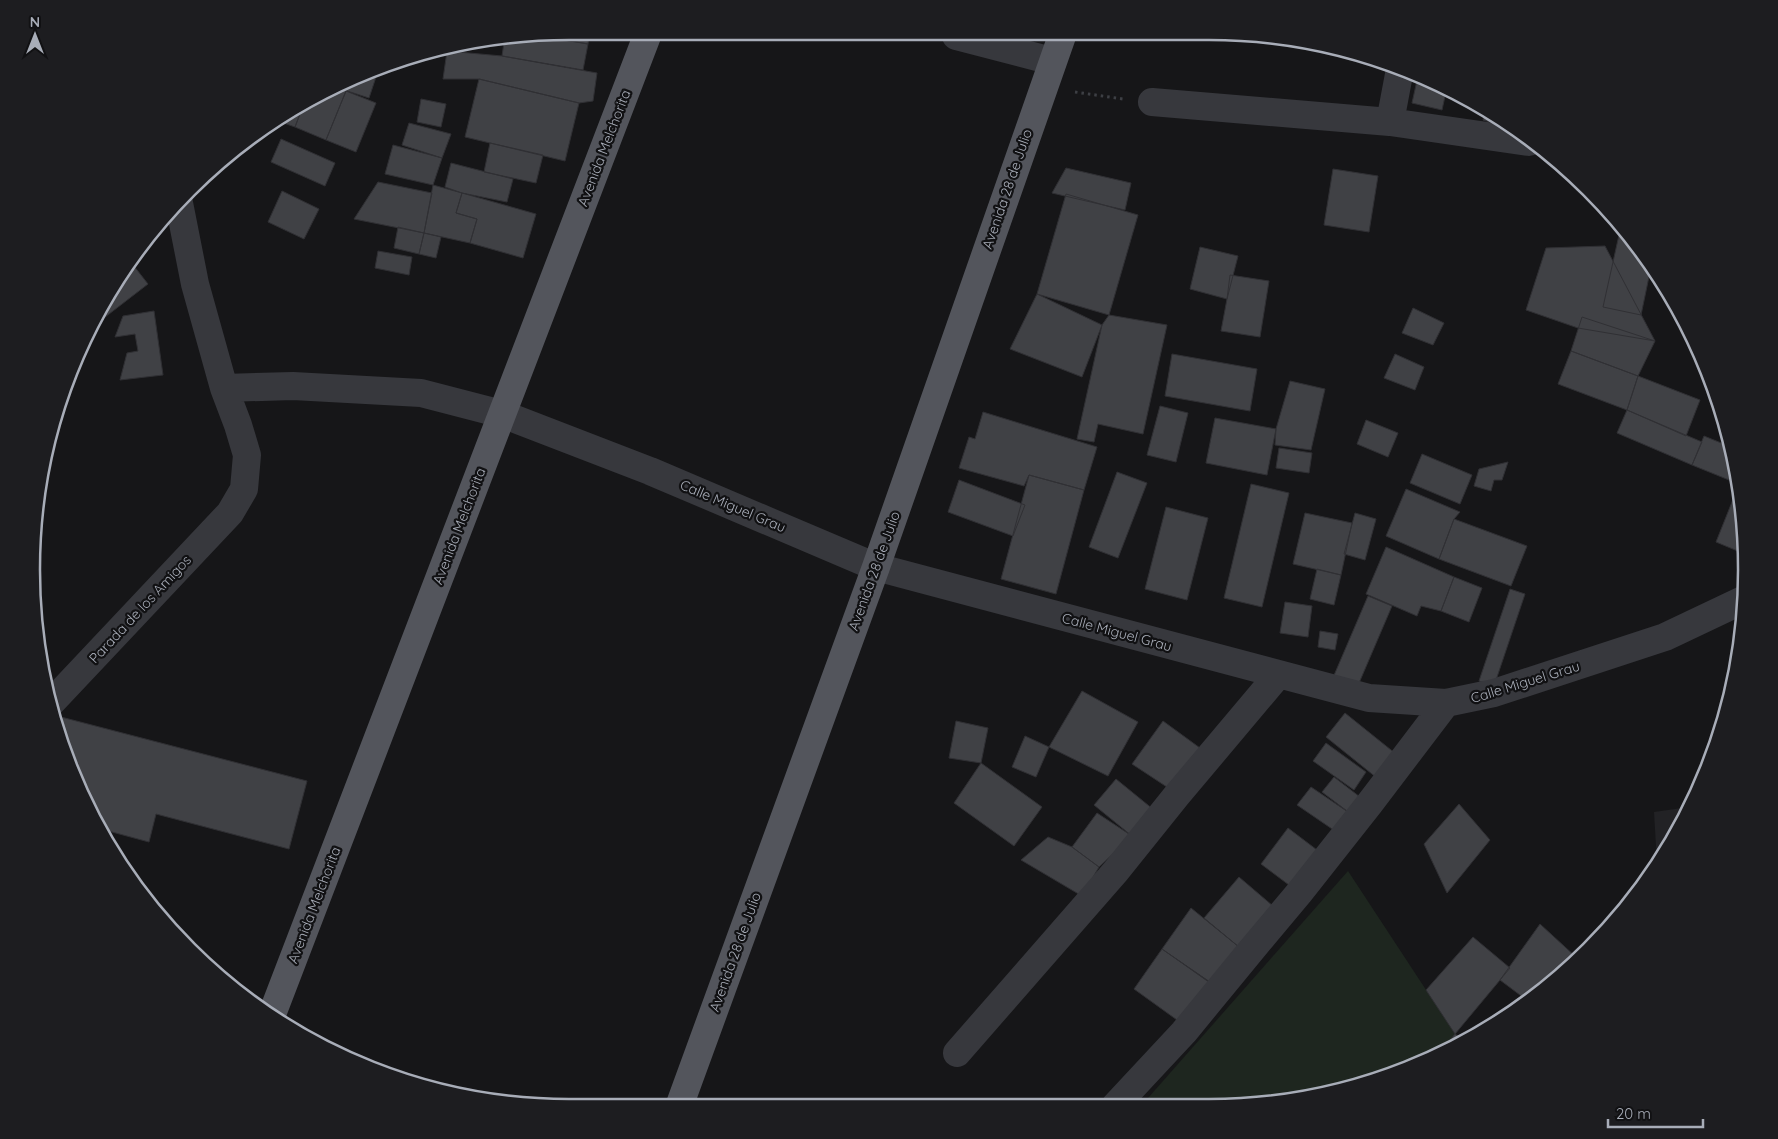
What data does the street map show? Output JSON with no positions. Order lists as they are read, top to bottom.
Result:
{
  "streets": {
    "main road": ["Avenida Melchorita", "Avenida 28 de Julio"],
    "street": ["Calle Miguel Grau", "Parada de los Amigos"]
  },
  "crossings": [
    ["Avenida Melchorita", "Calle Miguel Grau"],
    ["Avenida 28 de Julio", "Calle Miguel Grau"],
    ["Calle Miguel Grau", "Parada de los Amigos"]
  ],
  "scale_bar": "20 m",
  "north": "top"
}
